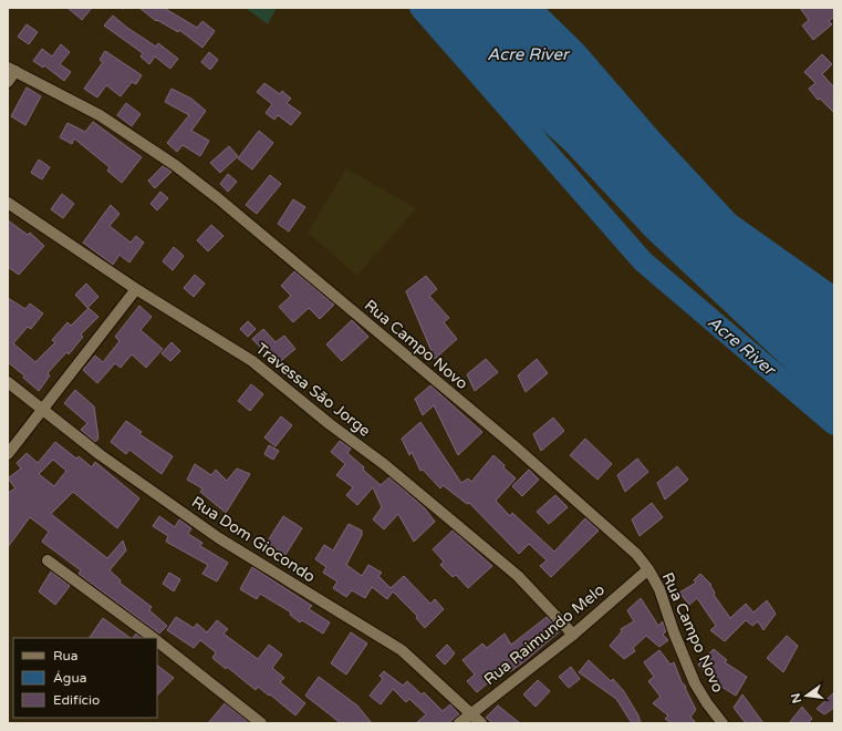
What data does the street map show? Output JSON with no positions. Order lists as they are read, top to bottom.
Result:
{
  "streets": {
    "street": [
      "Rua Campo Novo",
      "Travessa São Jorge",
      "Rua Dom Giocondo",
      "Rua Raimundo Melo"
    ]
  },
  "crossings": [
    ["Rua Campo Novo", "Rua Raimundo Melo"],
    ["Travessa São Jorge", "Rua Raimundo Melo"],
    ["Rua Dom Giocondo", "Rua Raimundo Melo"]
  ],
  "water": ["Acre River"],
  "legend": ["Rua", "Água", "Edifício"],
  "north": "left"
}
